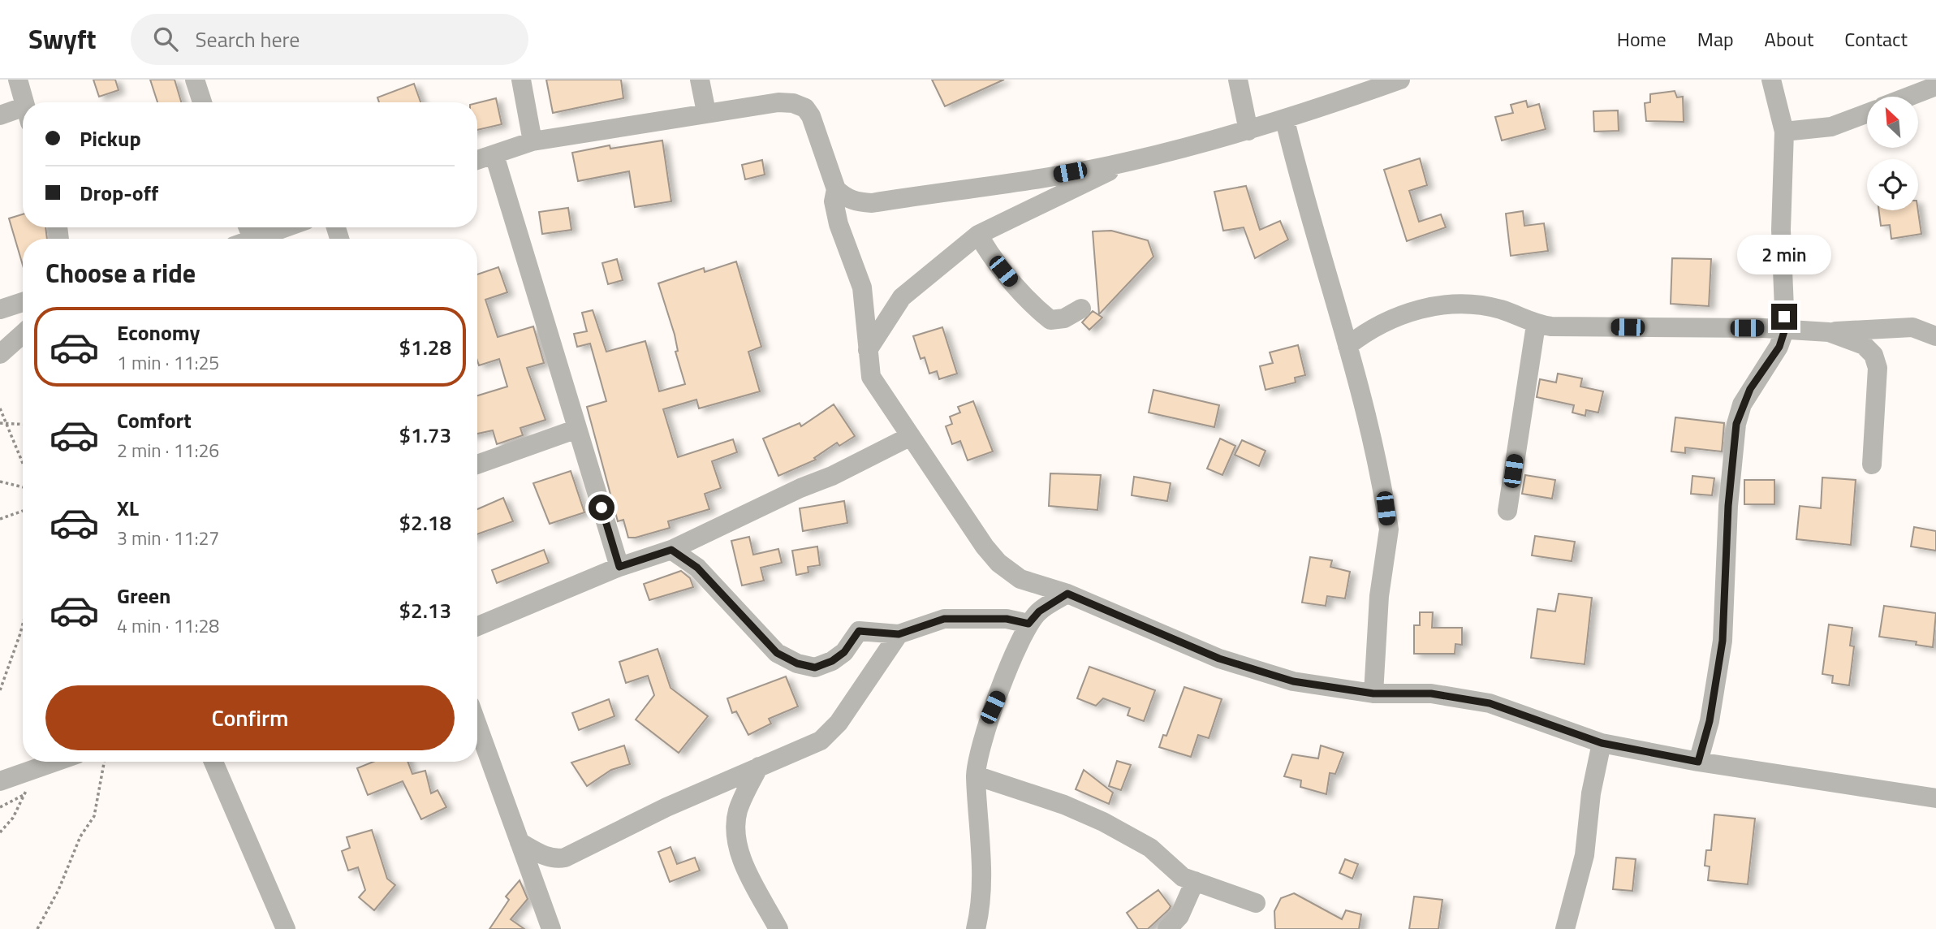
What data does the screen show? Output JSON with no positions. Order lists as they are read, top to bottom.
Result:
{
  "north": "top left",
  "page": {
    "header": "Swyft",
    "search": "Search here",
    "nav": [
      "Home",
      "Map",
      "About",
      "Contact"
    ],
    "banner": ["Pickup", "Drop-off"],
    "bubble": "2 min",
    "heading": "Choose a ride",
    "list": [
      {
        "name": "Economy",
        "note": "1 min · 11:25",
        "value": "$1.28"
      },
      {
        "name": "Comfort",
        "note": "2 min · 11:26",
        "value": "$1.73"
      },
      {
        "name": "XL",
        "note": "3 min · 11:27",
        "value": "$2.18"
      },
      {
        "name": "Green",
        "note": "4 min · 11:28",
        "value": "$2.13"
      }
    ],
    "buttons": "Confirm"
  }
}
